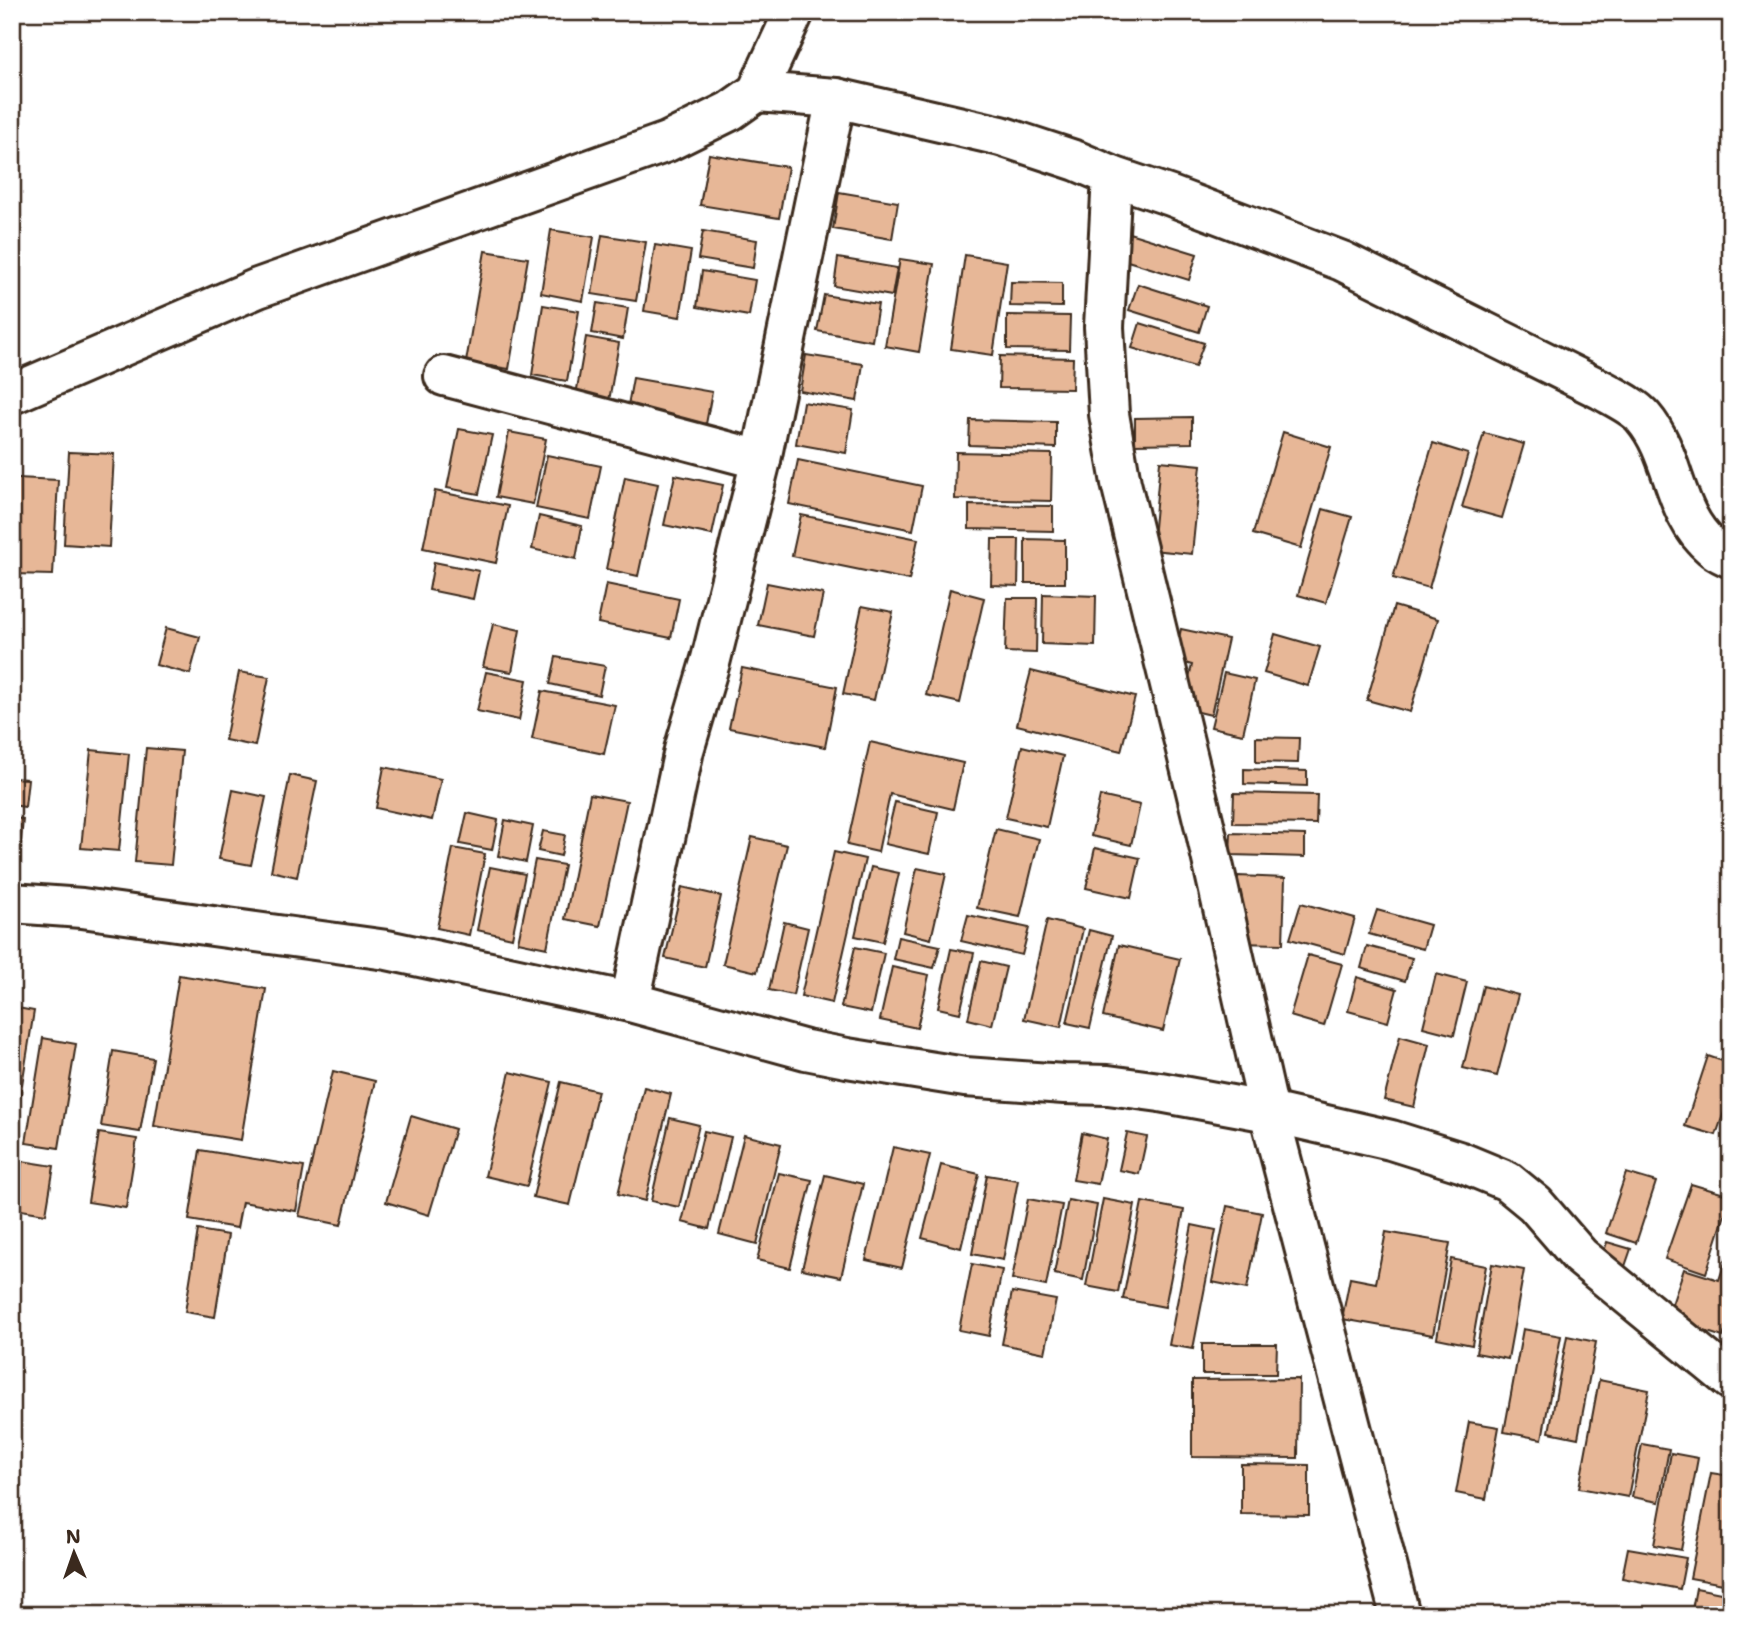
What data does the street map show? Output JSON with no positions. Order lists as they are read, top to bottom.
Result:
{
  "north": "top"
}
